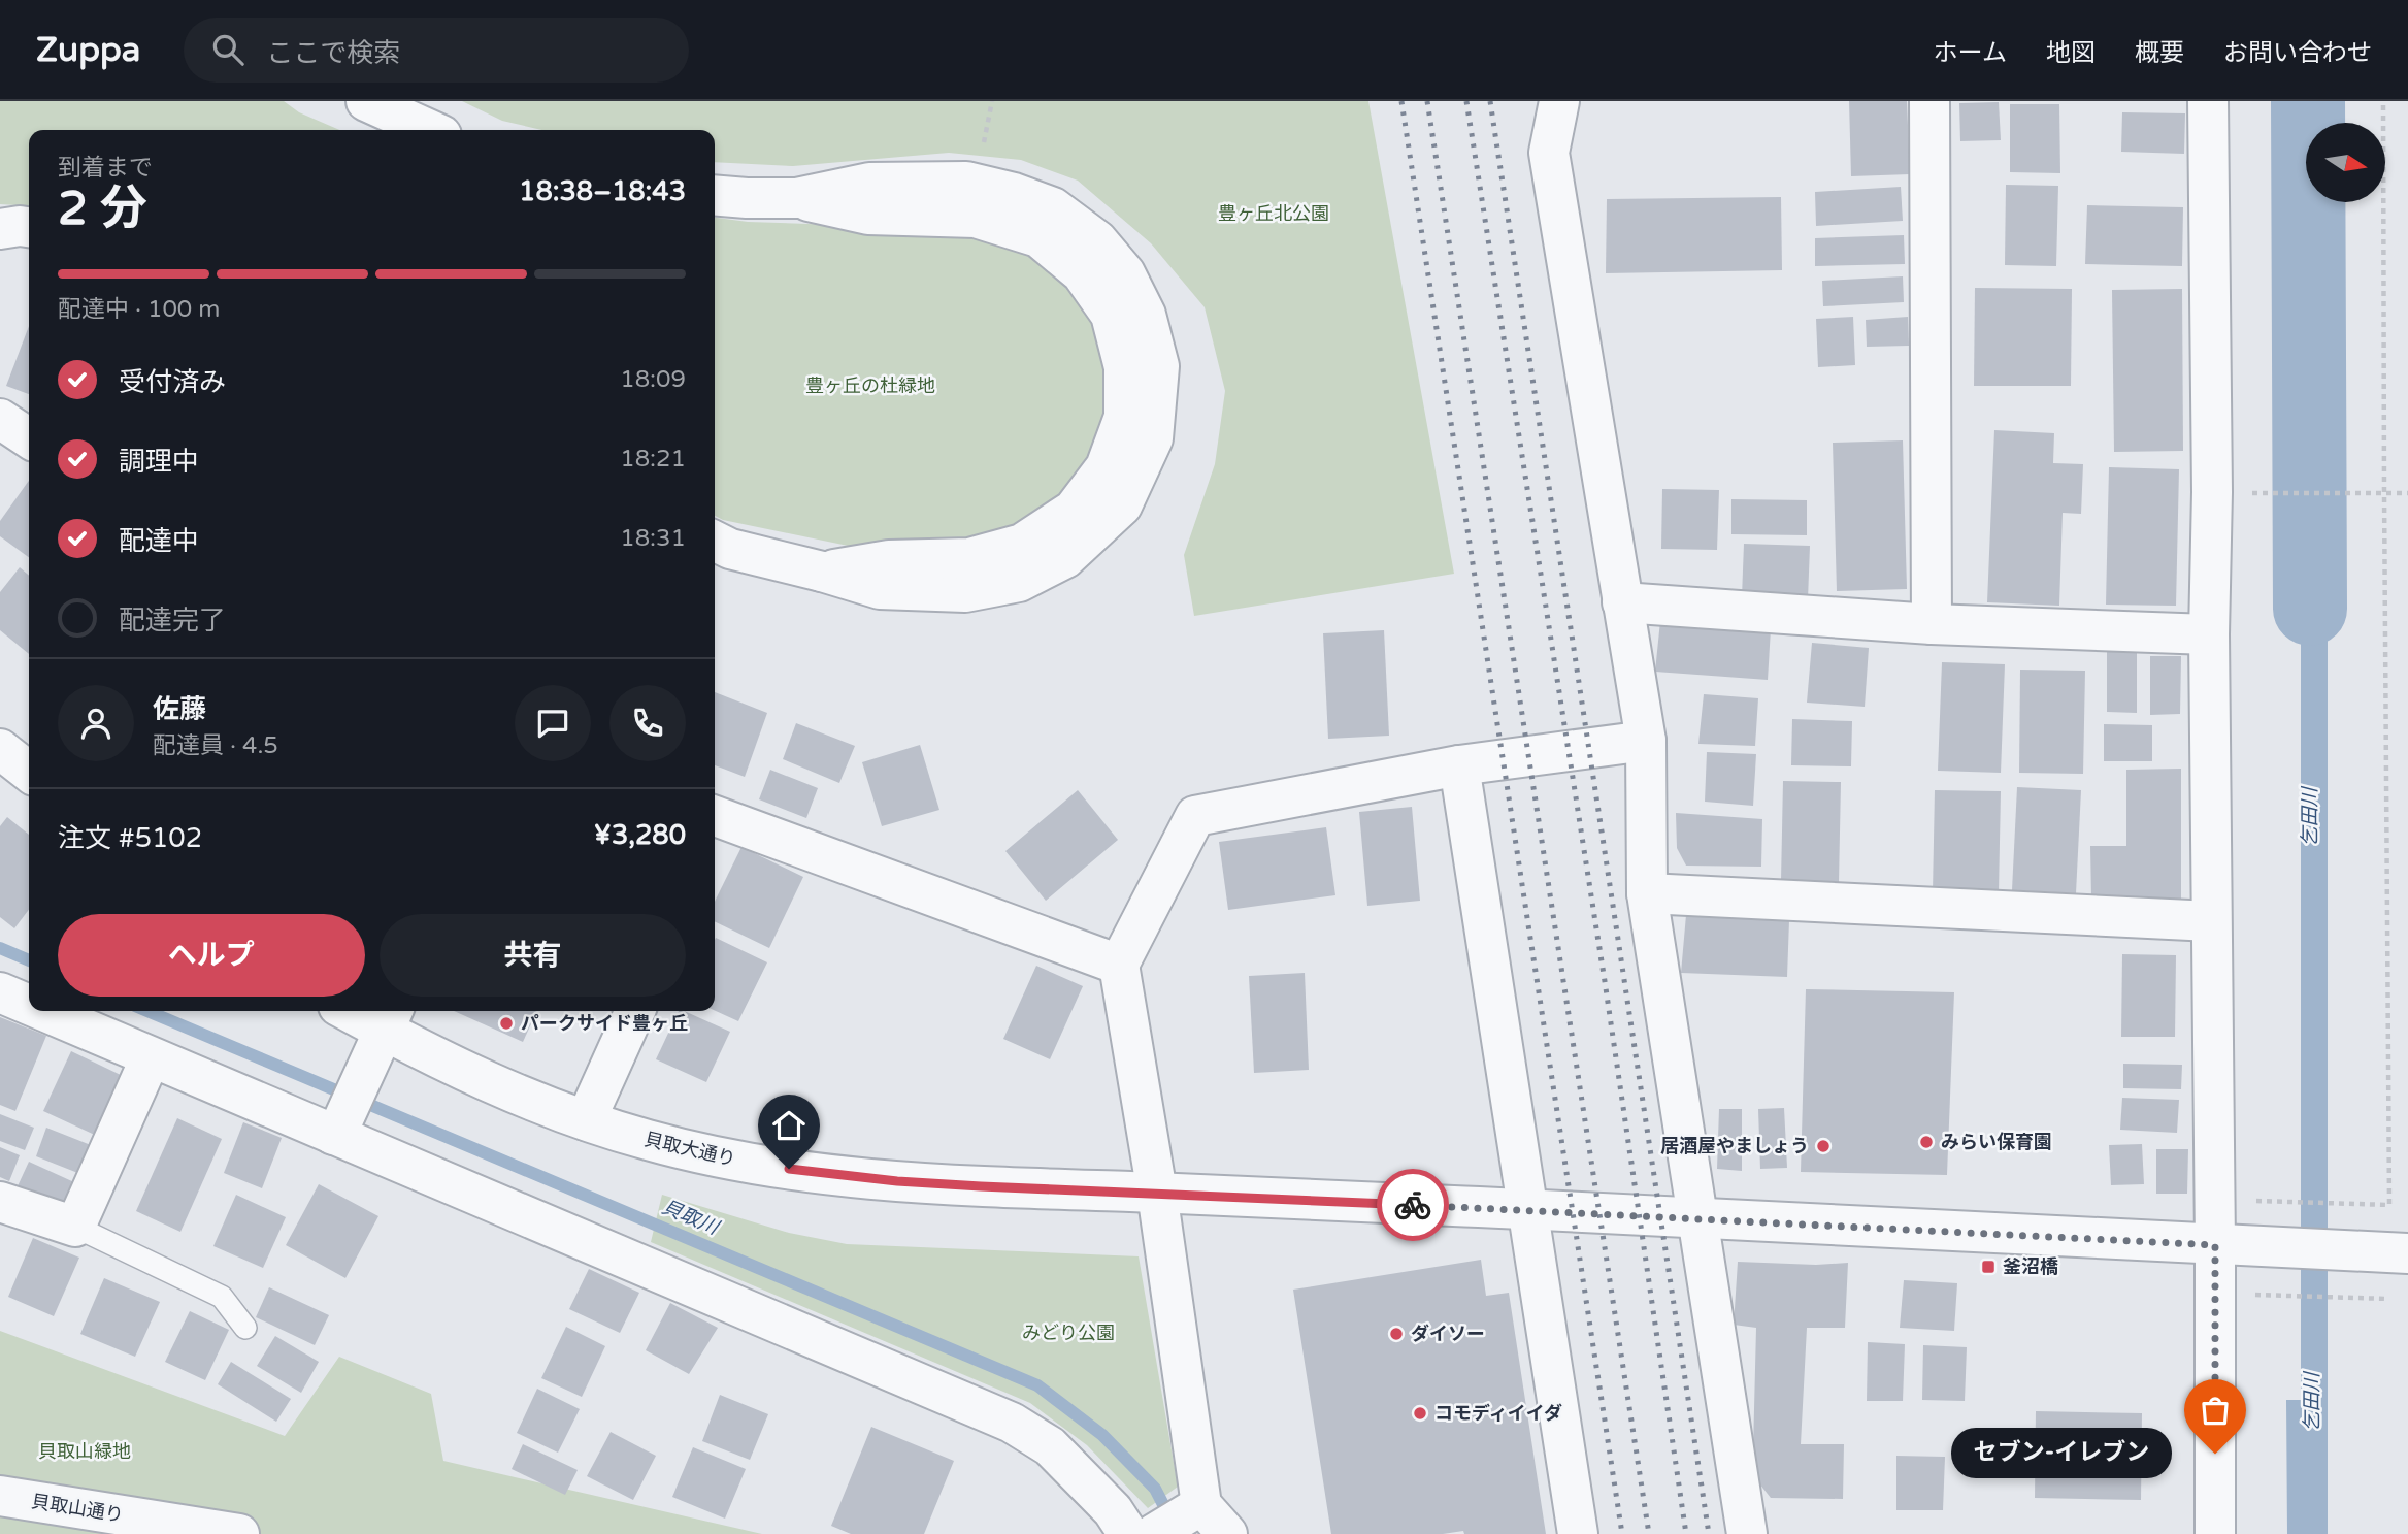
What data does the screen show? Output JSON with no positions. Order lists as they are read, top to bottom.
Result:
{
  "streets": {
    "street": ["貝取大通り", "貝取山通り"]
  },
  "water": ["乞田川", "貝取川"],
  "parks": [
    "豊ヶ丘北公園",
    "豊ヶ丘の杜緑地",
    "みどり公園",
    "貝取山緑地"
  ],
  "places": {
    "other": [
      "パークサイド豊ヶ丘",
      "みらい保育園",
      "居酒屋やましょう",
      "ダイソー",
      "コモディイイダ",
      "セブン-イレブン"
    ],
    "transit": ["釜沼橋"]
  },
  "north": "right",
  "page": {
    "header": "Zuppa",
    "search": "ここで検索",
    "nav": [
      "ホーム",
      "地図",
      "概要",
      "お問い合わせ"
    ],
    "heading": ["2 分", "到着まで", "18:38–18:43"],
    "panel": [
      "佐藤",
      "配達員 · 4.5",
      "注文 #5102",
      "¥3,280"
    ],
    "bar": "配達中 · 100 m",
    "list": [
      ["受付済み", "18:09"],
      ["調理中", "18:21"],
      ["配達中", "18:31"],
      "配達完了"
    ],
    "buttons": ["ヘルプ", "共有"],
    "bubble": "セブン-イレブン"
  }
}
